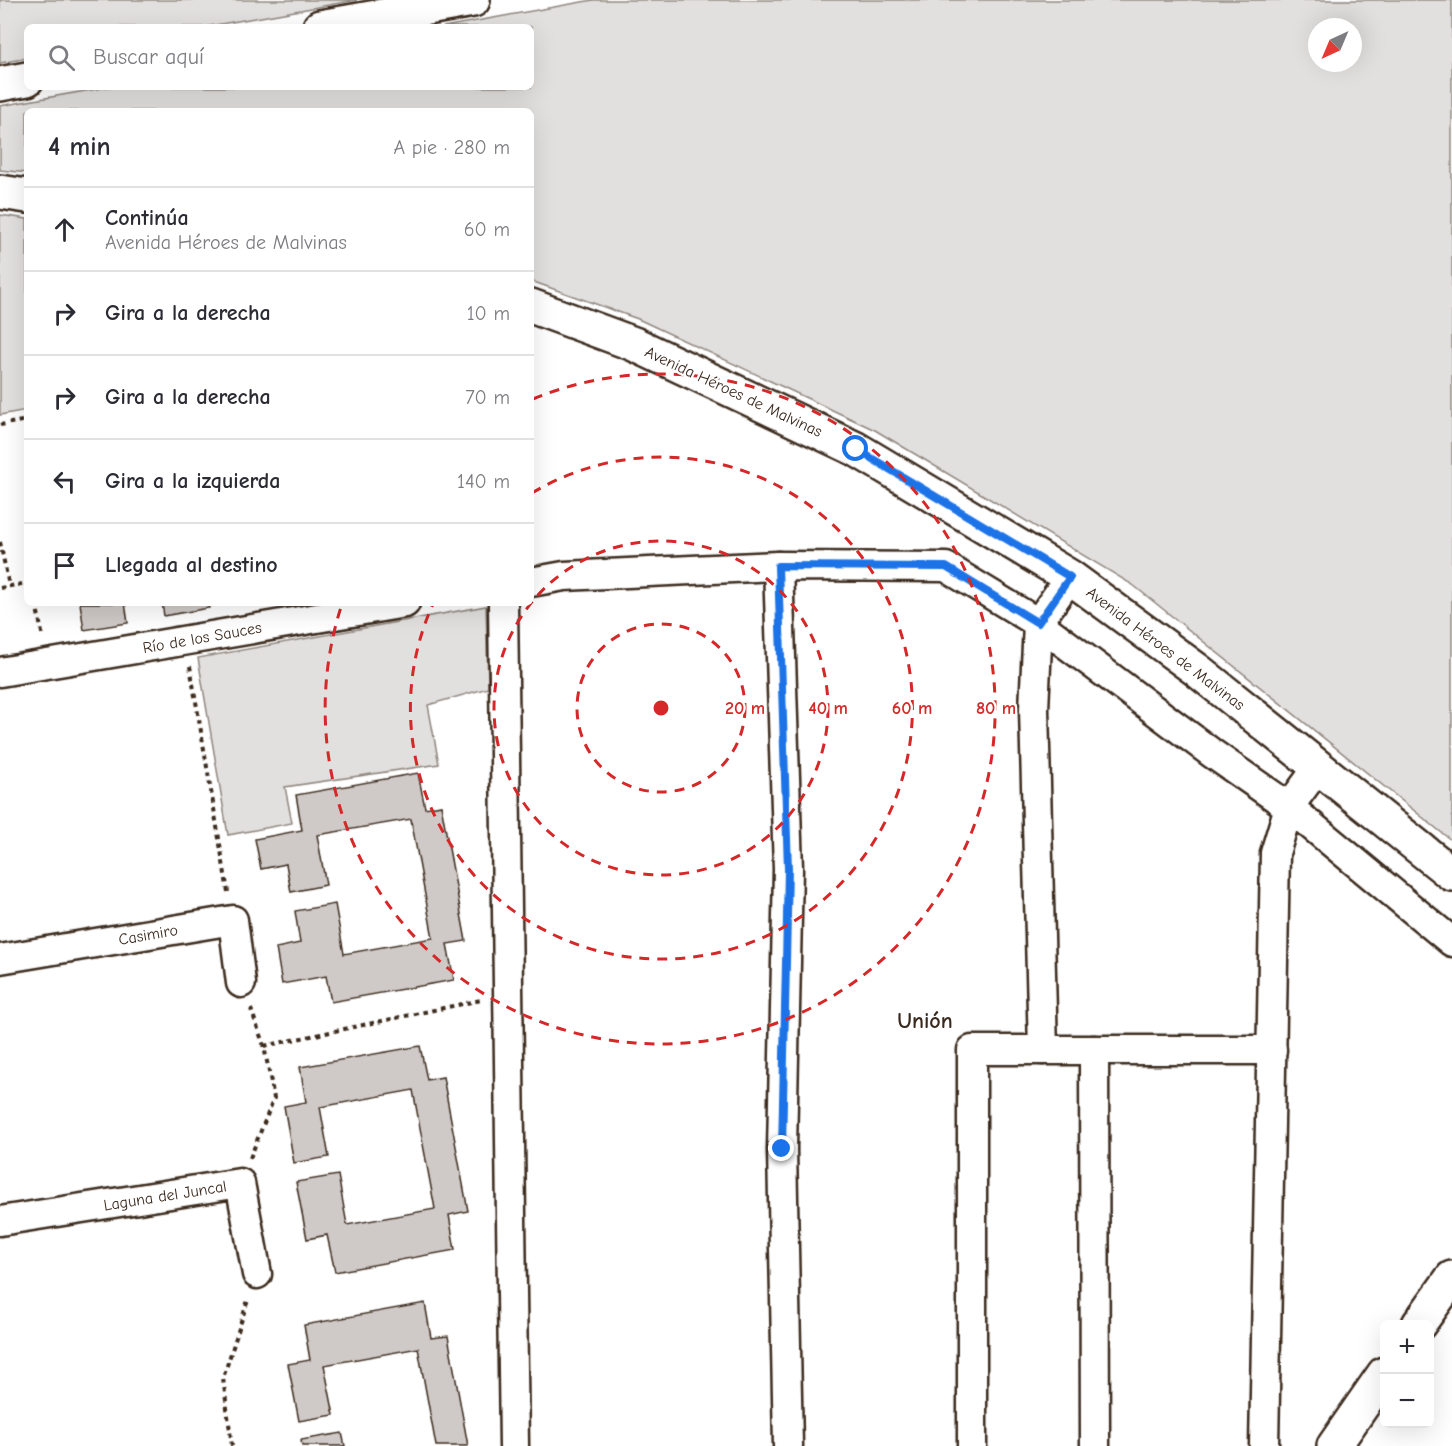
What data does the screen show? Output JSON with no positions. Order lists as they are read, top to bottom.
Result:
{
  "streets": {
    "main road": ["Avenida Héroes de Malvinas"],
    "street": ["Río de los Sauces", "Casimiro", "Laguna del Juncal"]
  },
  "districts": ["Unión"],
  "north": "bottom left",
  "page": {
    "search": "Buscar aquí",
    "heading": ["4 min", "A pie · 280 m"],
    "list": [
      ["Continúa", "Avenida Héroes de Malvinas", "60 m"],
      ["Gira a la derecha", "10 m"],
      ["Gira a la derecha", "70 m"],
      ["Gira a la izquierda", "140 m"],
      "Llegada al destino"
    ],
    "map_buttons": ["+", "−"]
  },
  "rings": [
    "20 m",
    "40 m",
    "60 m",
    "80 m"
  ]
}
